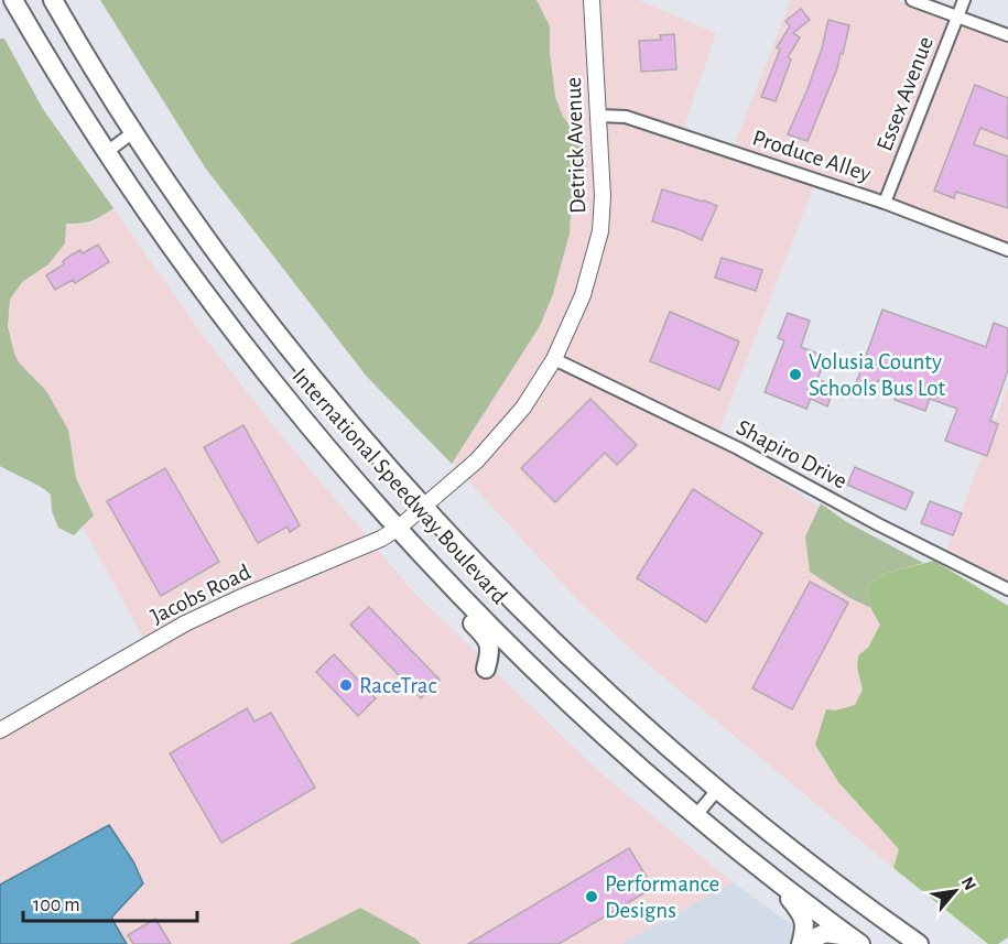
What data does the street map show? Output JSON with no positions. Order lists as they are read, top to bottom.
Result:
{
  "streets": {
    "main road": ["International Speedway Boulevard"],
    "street": [
      "Essex Avenue",
      "Detrick Avenue",
      "Produce Alley",
      "Shapiro Drive",
      "Jacobs Road"
    ]
  },
  "crossings": [
    ["Essex Avenue", "Produce Alley"],
    ["Detrick Avenue", "Produce Alley"],
    ["Detrick Avenue", "Shapiro Drive"],
    ["Detrick Avenue", "International Speedway Boulevard"],
    ["Detrick Avenue", "Jacobs Road"],
    ["International Speedway Boulevard", "Jacobs Road"]
  ],
  "places": ["Volusia County Schools Bus Lot", "RaceTrac", "Performance Designs"],
  "scale_bar": "100 m",
  "north": "top right"
}
